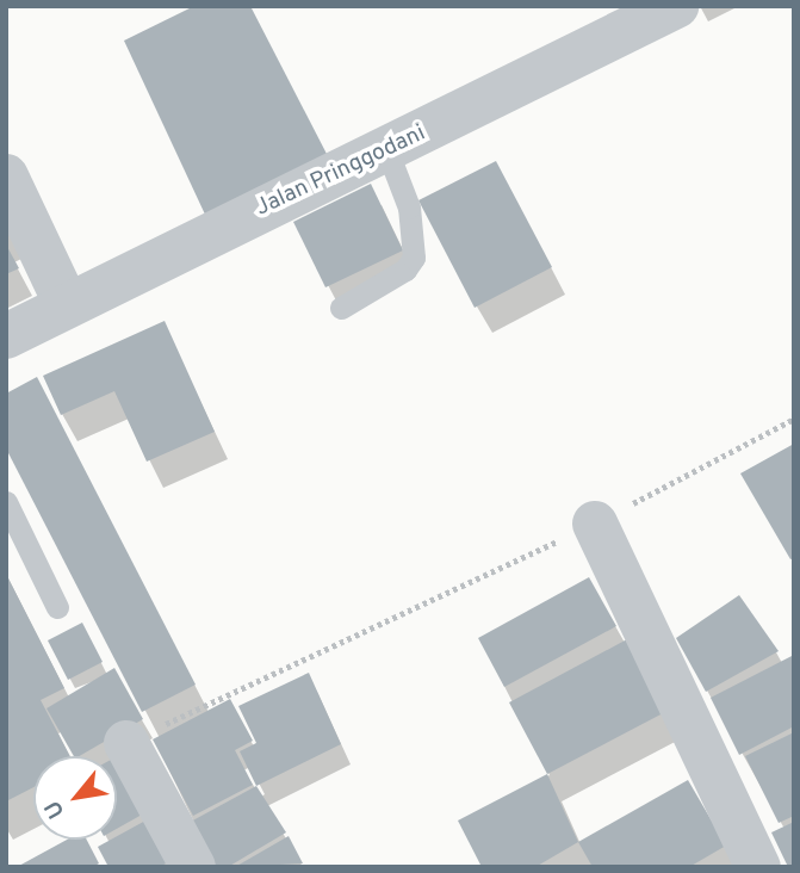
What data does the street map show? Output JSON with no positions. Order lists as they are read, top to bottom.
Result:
{
  "streets": {
    "street": ["Jalan Pringgodani"]
  },
  "north": "bottom left"
}
